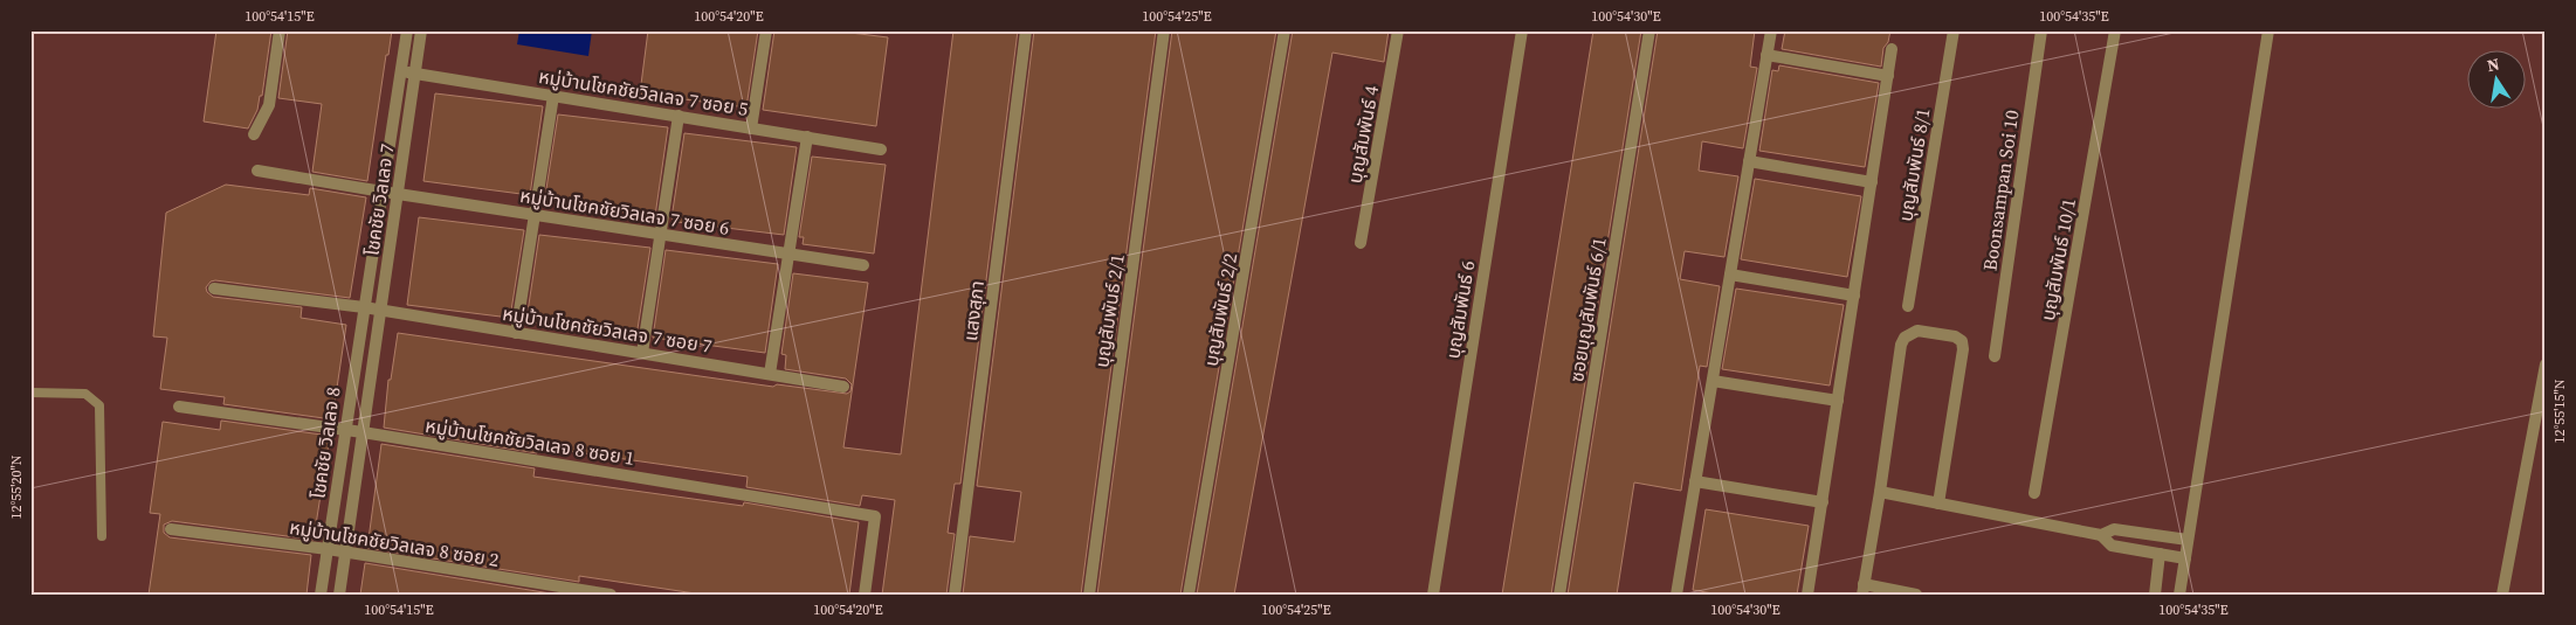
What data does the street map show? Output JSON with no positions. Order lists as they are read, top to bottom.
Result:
{
  "streets": {
    "street": [
      "หมู่บ้านโชคชัยวิลเลจ 7 ซอย 5",
      "บุญสัมพันธ์ 4",
      "บุญสัมพันธ์ 8/1",
      "Boonsampan Soi 10",
      "โชคชัย วิลเลจ 7",
      "หมู่บ้านโชคชัยวิลเลจ 7 ซอย 6",
      "บุญสัมพันธ์ 10/1",
      "บุญสัมพันธ์ 2/2",
      "บุญสัมพันธ์ 6",
      "ซอยบุญสัมพันธ์ 6/1",
      "แสงสุภา",
      "บุญสัมพันธ์ 2/1",
      "หมู่บ้านโชคชัยวิลเลจ 7 ซอย 7",
      "หมู่บ้านโชคชัยวิลเลจ 8 ซอย 1",
      "โชคชัย วิลเลจ 8",
      "หมู่บ้านโชคชัยวิลเลจ 8 ซอย 2"
    ]
  },
  "crossings": [
    ["หมู่บ้านโชคชัยวิลเลจ 7 ซอย 5", "โชคชัย วิลเลจ 7"],
    ["โชคชัย วิลเลจ 7", "หมู่บ้านโชคชัยวิลเลจ 7 ซอย 6"],
    ["โชคชัย วิลเลจ 7", "หมู่บ้านโชคชัยวิลเลจ 7 ซอย 7"],
    ["โชคชัย วิลเลจ 7", "โชคชัย วิลเลจ 8"],
    ["หมู่บ้านโชคชัยวิลเลจ 8 ซอย 1", "โชคชัย วิลเลจ 8"],
    ["โชคชัย วิลเลจ 8", "หมู่บ้านโชคชัยวิลเลจ 8 ซอย 2"]
  ],
  "north": "top",
  "coordinates": [
    "100°54'15\"E",
    "100°54'20\"E",
    "100°54'25\"E",
    "100°54'30\"E",
    "100°54'35\"E",
    "12°55'15\"N",
    "12°55'20\"N"
  ]
}
